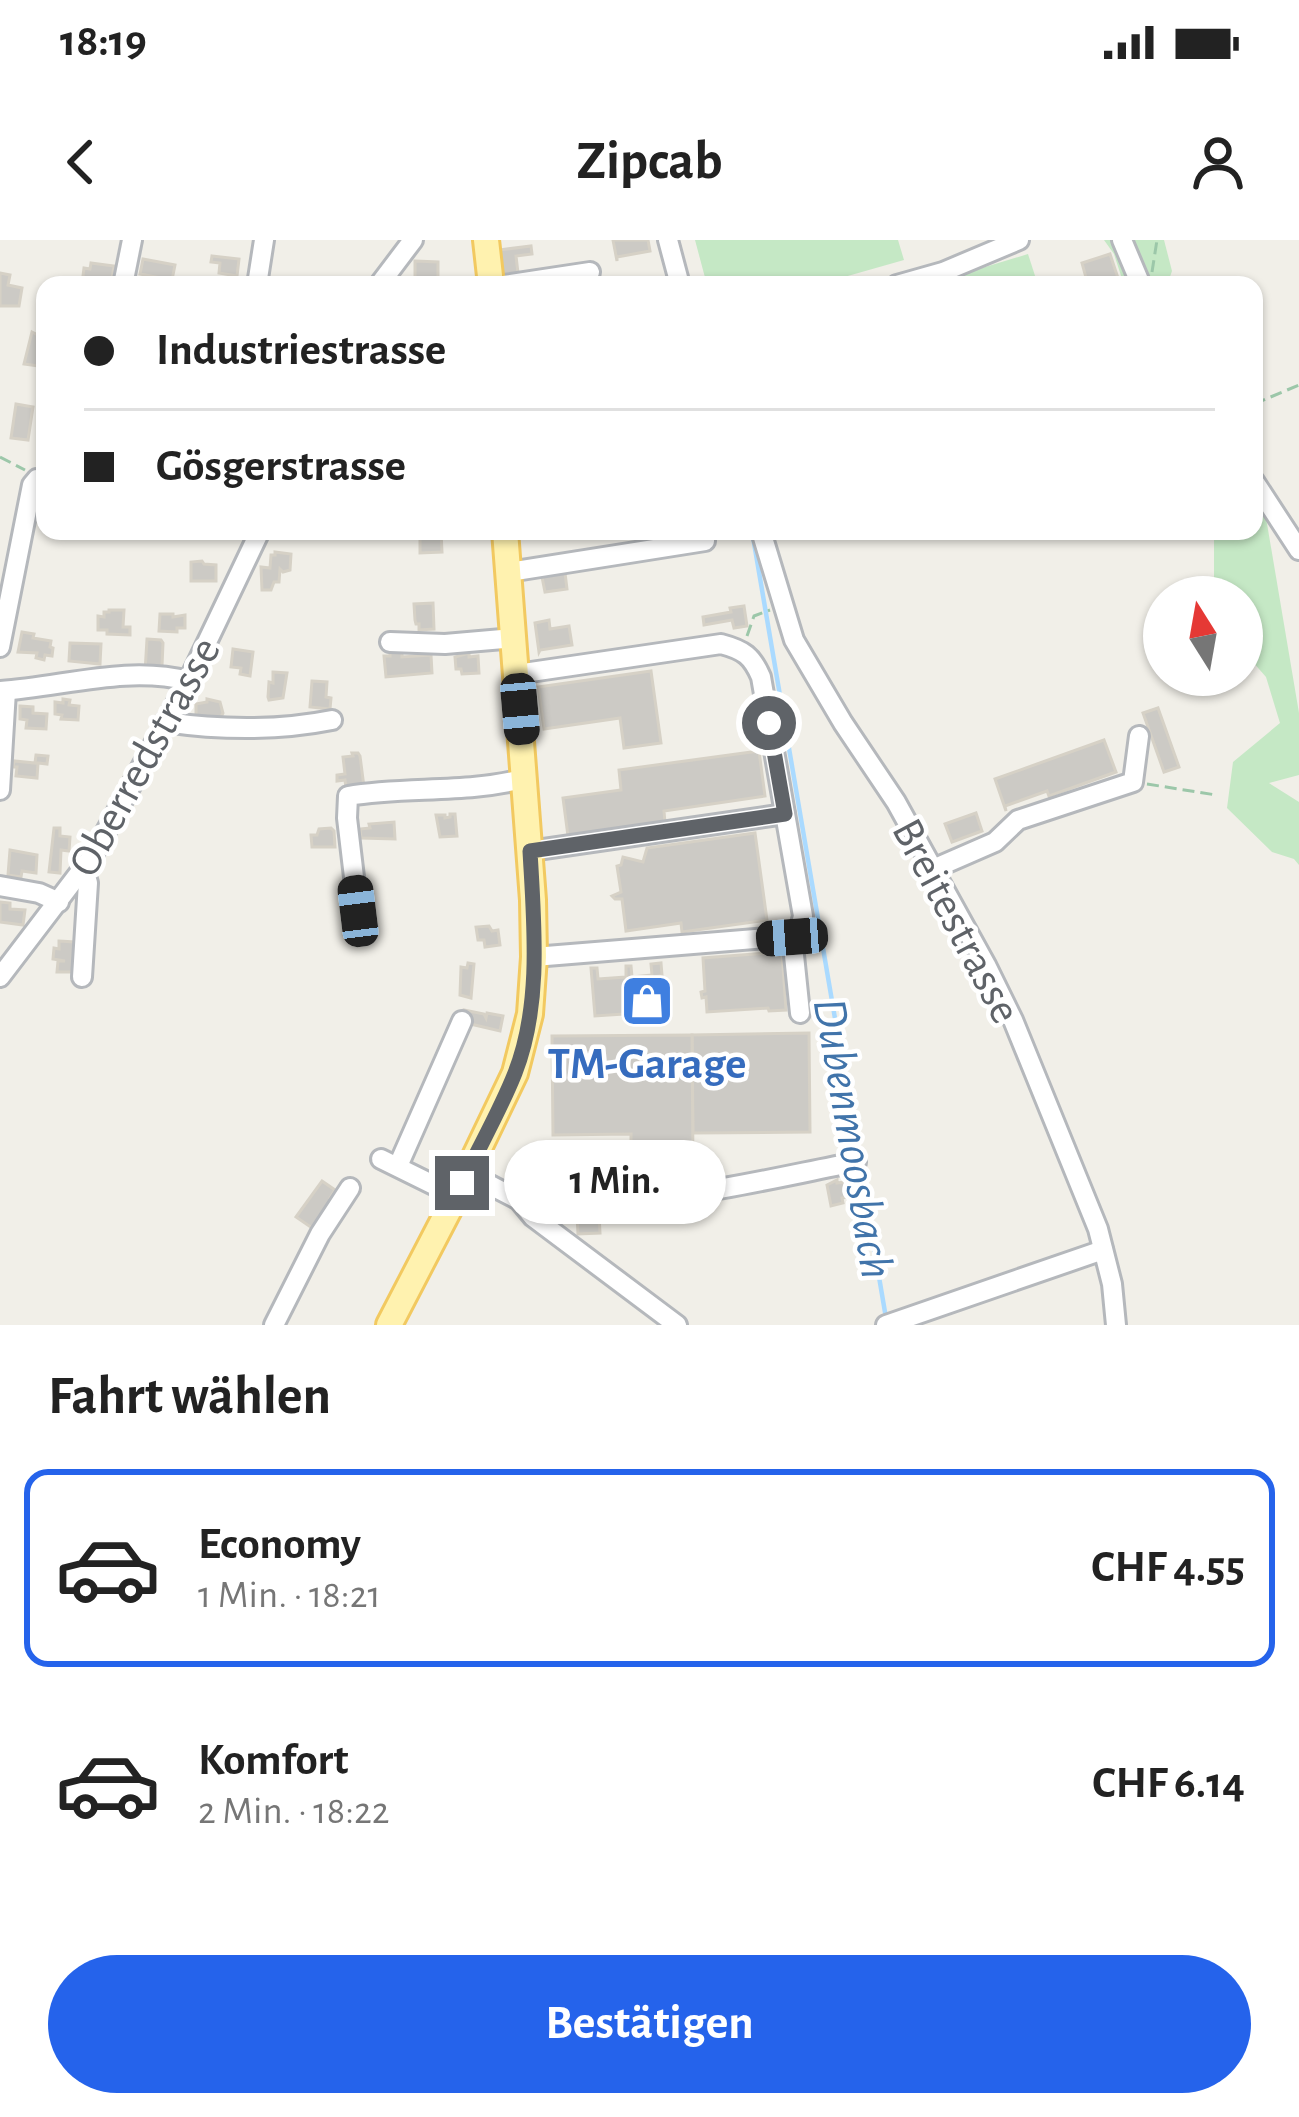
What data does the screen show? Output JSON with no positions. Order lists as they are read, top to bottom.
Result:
{
  "streets": {
    "street": ["Oberredstrasse", "Breitestrasse"]
  },
  "water": ["Dubenmoosbach"],
  "places": {
    "shop": ["TM-Garage"]
  },
  "north": "top",
  "page": {
    "status": "18:19",
    "header": "Zipcab",
    "banner": ["Industriestrasse", "Gösgerstrasse"],
    "bubble": "1 Min.",
    "heading": "Fahrt wählen",
    "list": [
      {
        "name": "Economy",
        "note": "1 Min. · 18:21",
        "value": "CHF 4.55"
      },
      {
        "name": "Komfort",
        "note": "2 Min. · 18:22",
        "value": "CHF 6.14"
      }
    ],
    "buttons": "Bestätigen"
  }
}
